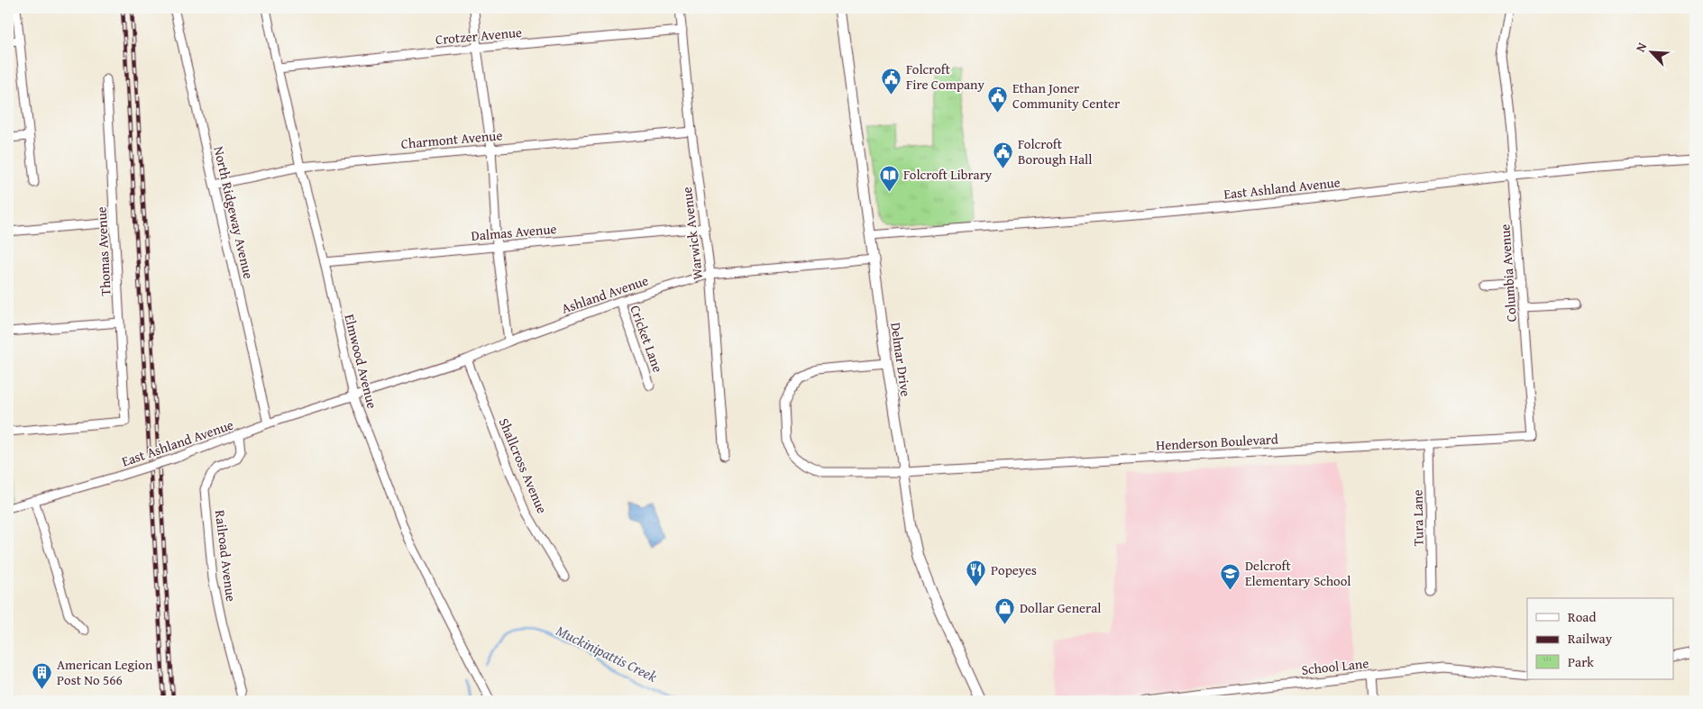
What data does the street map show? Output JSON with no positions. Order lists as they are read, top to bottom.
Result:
{
  "streets": {
    "street": [
      "Crotzer Avenue",
      "Charmont Avenue",
      "East Ashland Avenue",
      "North Ridgeway Avenue",
      "Dalmas Avenue",
      "Warwick Avenue",
      "Thomas Avenue",
      "Columbia Avenue",
      "Ashland Avenue",
      "Cricket Lane",
      "Delmar Drive",
      "Elmwood Avenue",
      "Henderson Boulevard",
      "Shallcross Avenue",
      "Tura Lane",
      "Railroad Avenue",
      "School Lane"
    ]
  },
  "crossings": [
    ["Crotzer Avenue", "Warwick Avenue"],
    ["Crotzer Avenue", "Elmwood Avenue"],
    ["Charmont Avenue", "North Ridgeway Avenue"],
    ["Charmont Avenue", "Warwick Avenue"],
    ["Charmont Avenue", "Elmwood Avenue"],
    ["East Ashland Avenue", "North Ridgeway Avenue"],
    ["East Ashland Avenue", "Columbia Avenue"],
    ["East Ashland Avenue", "Ashland Avenue"],
    ["East Ashland Avenue", "Delmar Drive"],
    ["East Ashland Avenue", "Elmwood Avenue"],
    ["East Ashland Avenue", "Railroad Avenue"],
    ["Dalmas Avenue", "Warwick Avenue"],
    ["Dalmas Avenue", "Elmwood Avenue"],
    ["Warwick Avenue", "Ashland Avenue"],
    ["Columbia Avenue", "Henderson Boulevard"],
    ["Ashland Avenue", "Cricket Lane"],
    ["Ashland Avenue", "Delmar Drive"],
    ["Ashland Avenue", "Elmwood Avenue"],
    ["Ashland Avenue", "Shallcross Avenue"],
    ["Delmar Drive", "Henderson Boulevard"],
    ["Henderson Boulevard", "Tura Lane"]
  ],
  "water": ["Muckinipattis Creek"],
  "places": {
    "public building": ["Folcroft Fire Company", "Ethan Joner Community Center", "Folcroft Borough Hall"],
    "library": ["Folcroft Library"],
    "restaurant": ["Popeyes"],
    "school or university": ["Delcroft Elementary School"],
    "shop": ["Dollar General"],
    "building": ["American Legion Post No 566"]
  },
  "legend": ["Road", "Railway", "Park"],
  "north": "top left"
}
